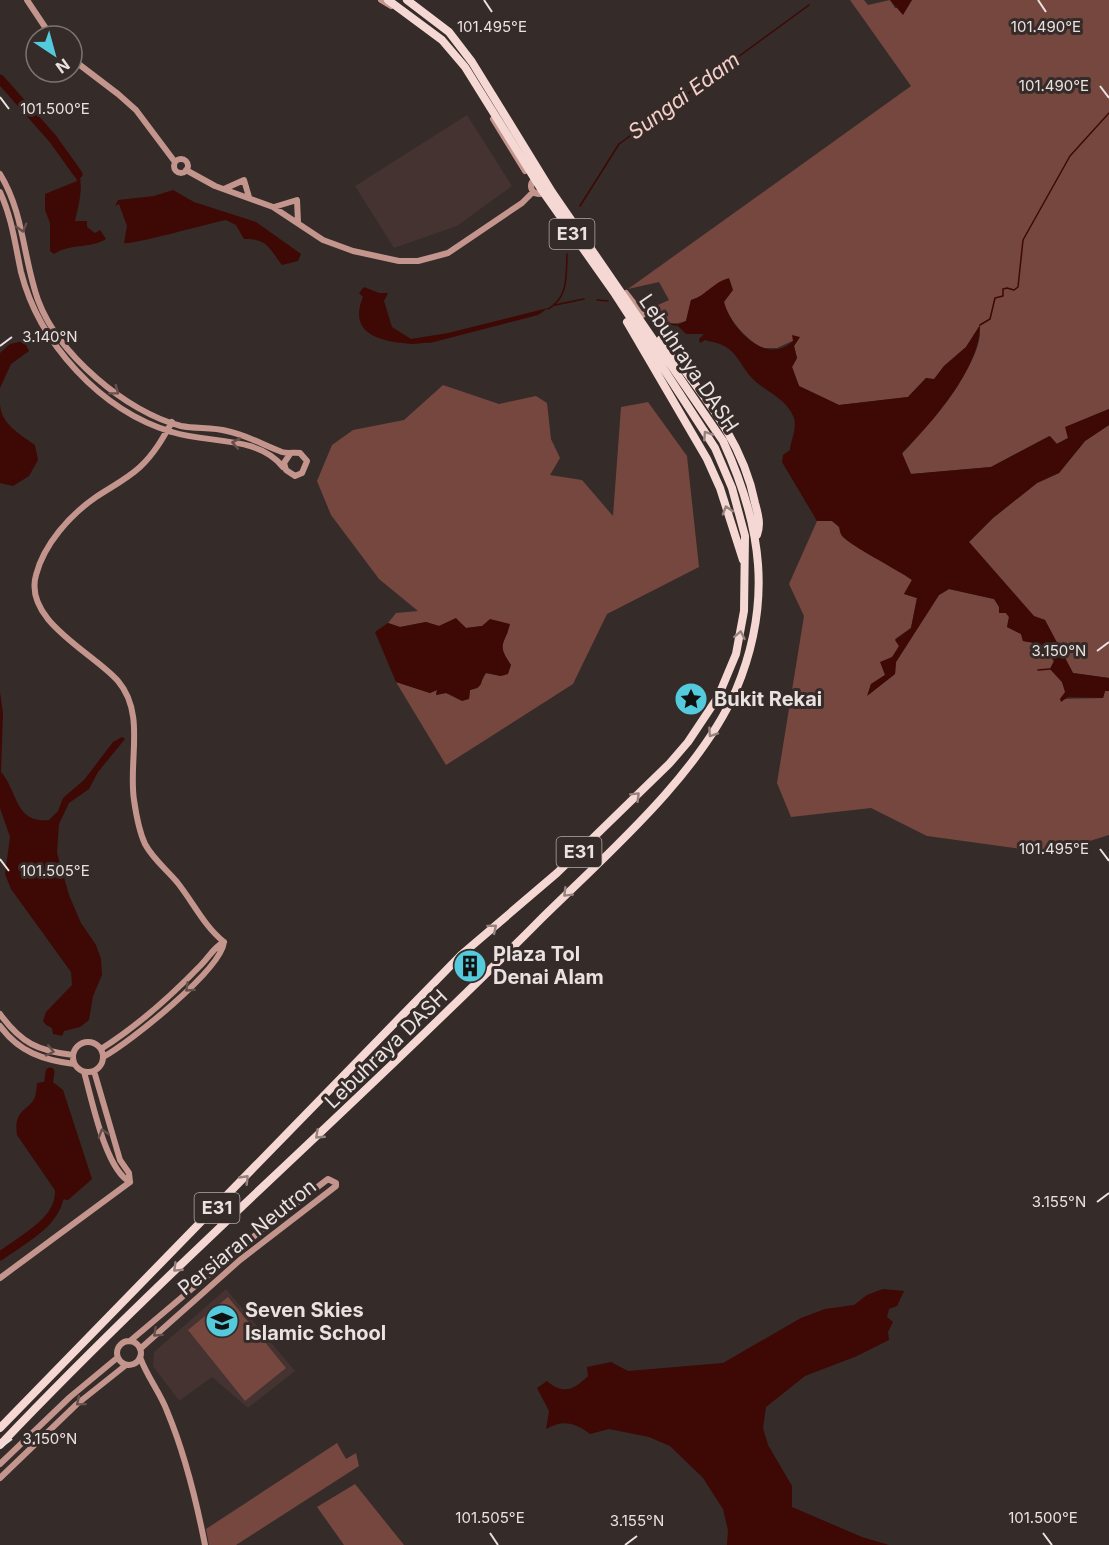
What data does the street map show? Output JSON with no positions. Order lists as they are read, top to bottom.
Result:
{
  "streets": {
    "highway": ["E31", "Lebuhraya DASH"],
    "street": ["Persiaran Neutron"]
  },
  "water": ["Sungai Edam"],
  "places": {
    "place": ["Bukit Rekai"],
    "building": ["Plaza Tol Denai Alam"],
    "school or university": ["Seven Skies Islamic School"]
  },
  "north": "bottom right",
  "coordinates": [
    "101.495°E",
    "101.490°E",
    "101.500°E",
    "3.140°N",
    "3.150°N",
    "101.505°E",
    "3.155°N"
  ]
}
